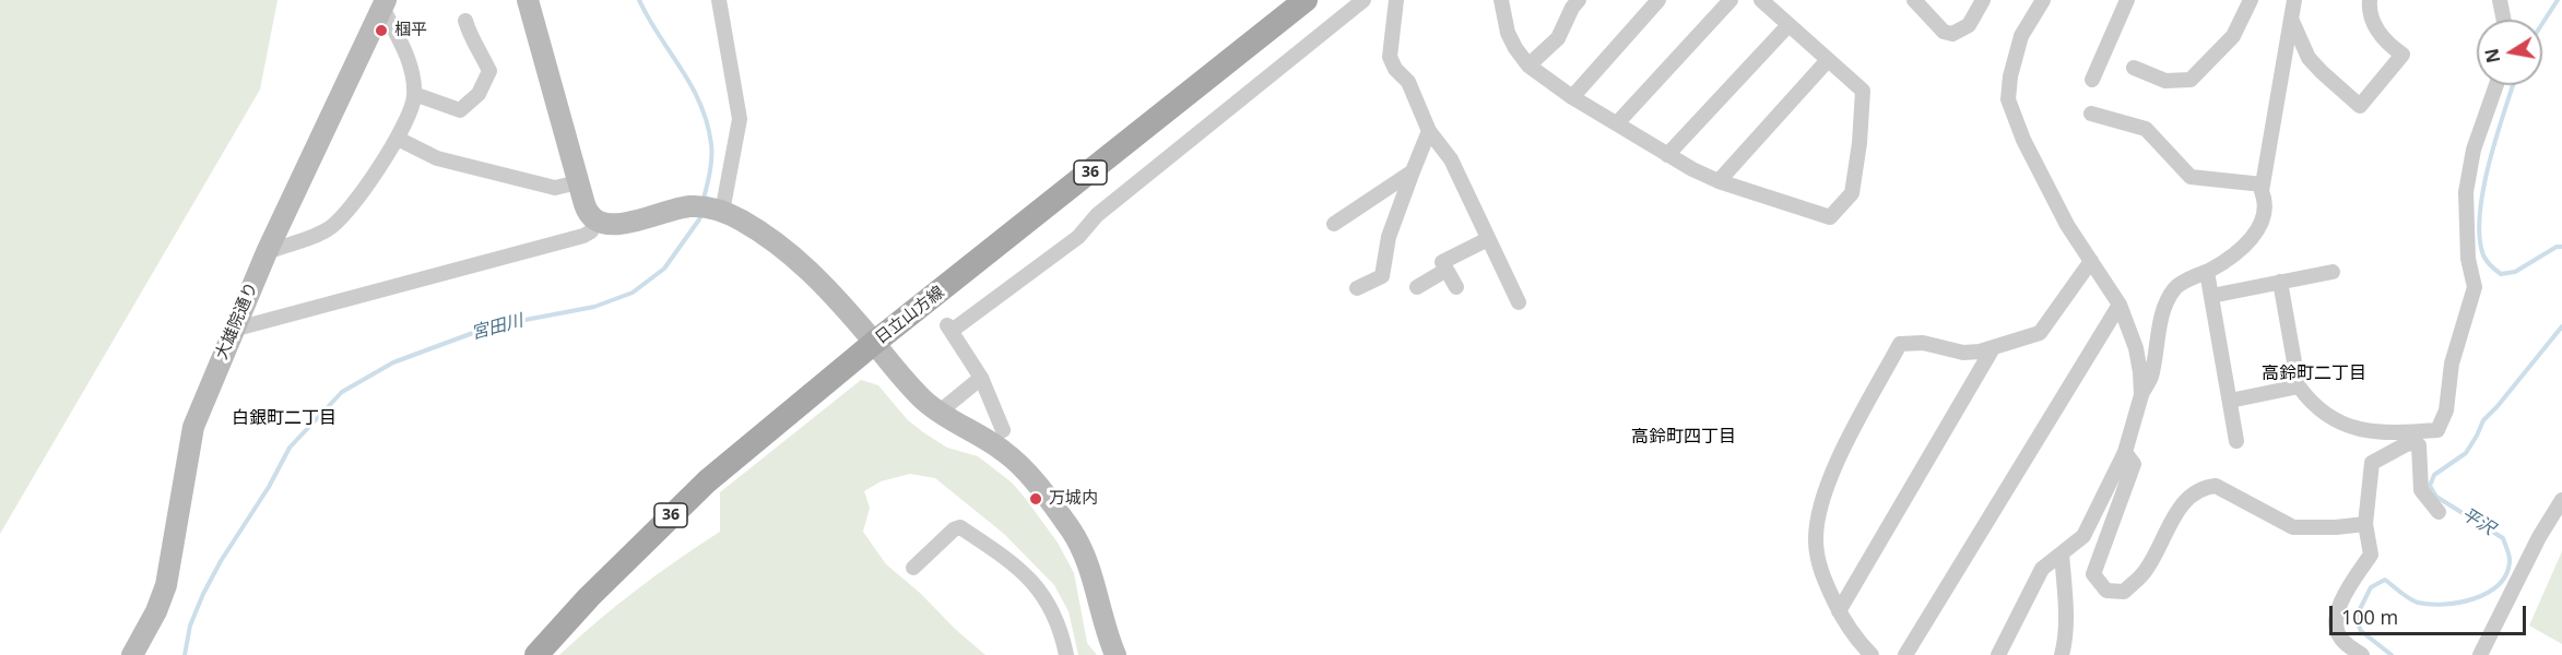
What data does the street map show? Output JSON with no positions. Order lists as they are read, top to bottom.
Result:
{
  "streets": {
    "main road": ["36", "日立山方線"],
    "street": ["大雄院通り"]
  },
  "districts": ["高鈴町二丁目", "白銀町二丁目", "高鈴町四丁目"],
  "water": ["宮田川", "平沢"],
  "places": ["椢平", "万城内"],
  "scale_bar": "100 m",
  "north": "left"
}
